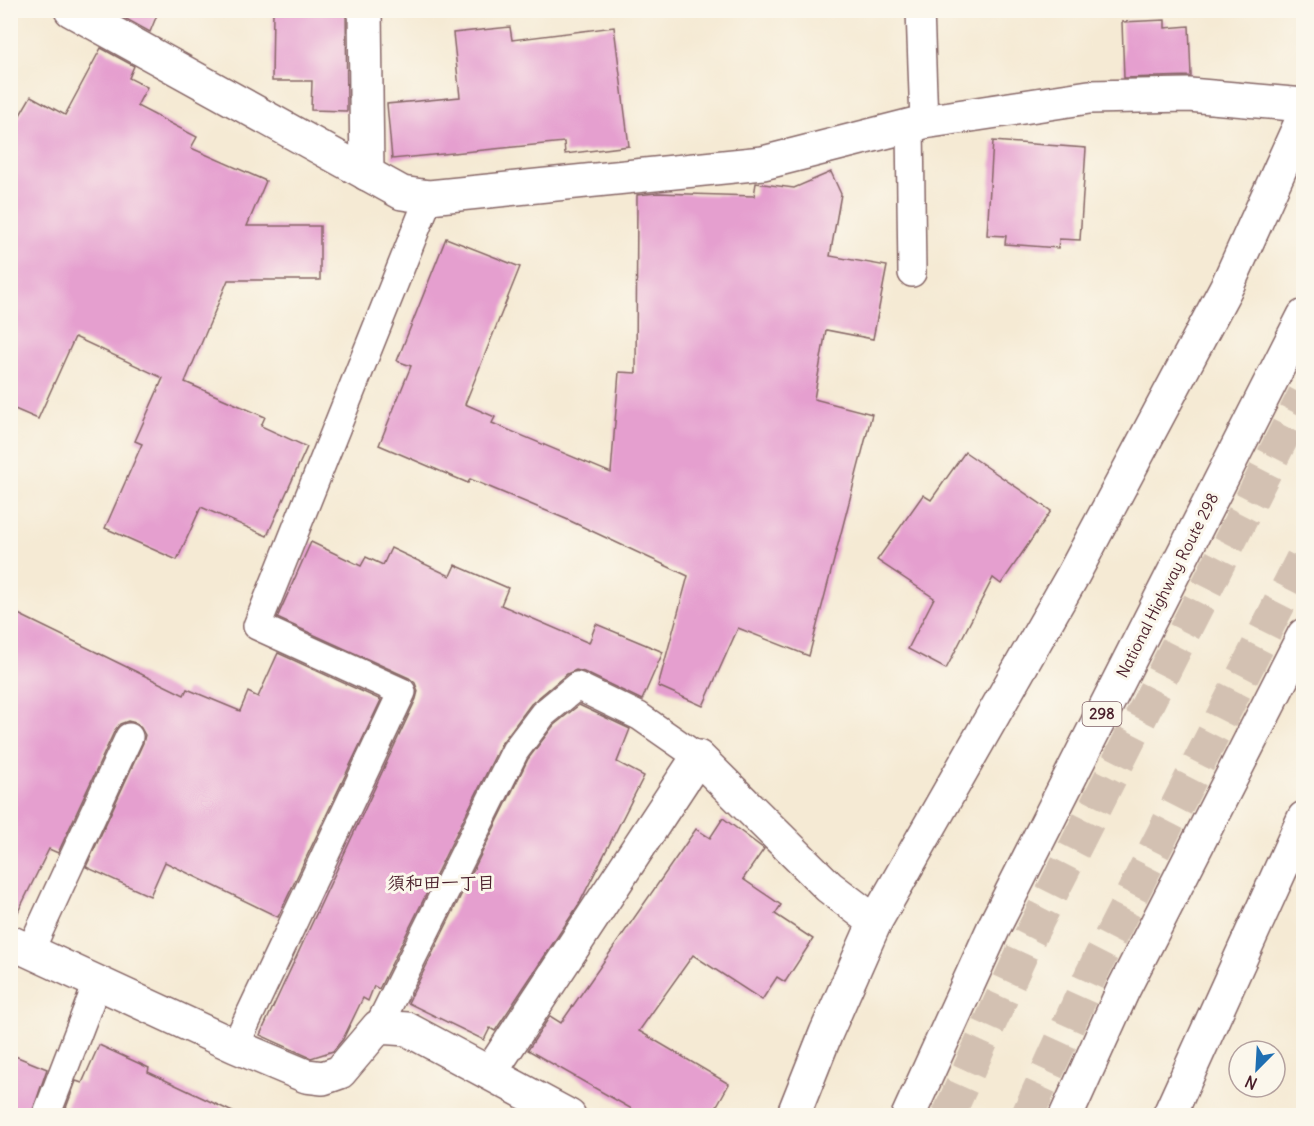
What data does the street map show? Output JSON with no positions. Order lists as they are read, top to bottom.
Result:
{
  "streets": {
    "main road": ["National Highway Route 298", "298"]
  },
  "districts": ["須和田一丁目"],
  "north": "bottom left"
}
